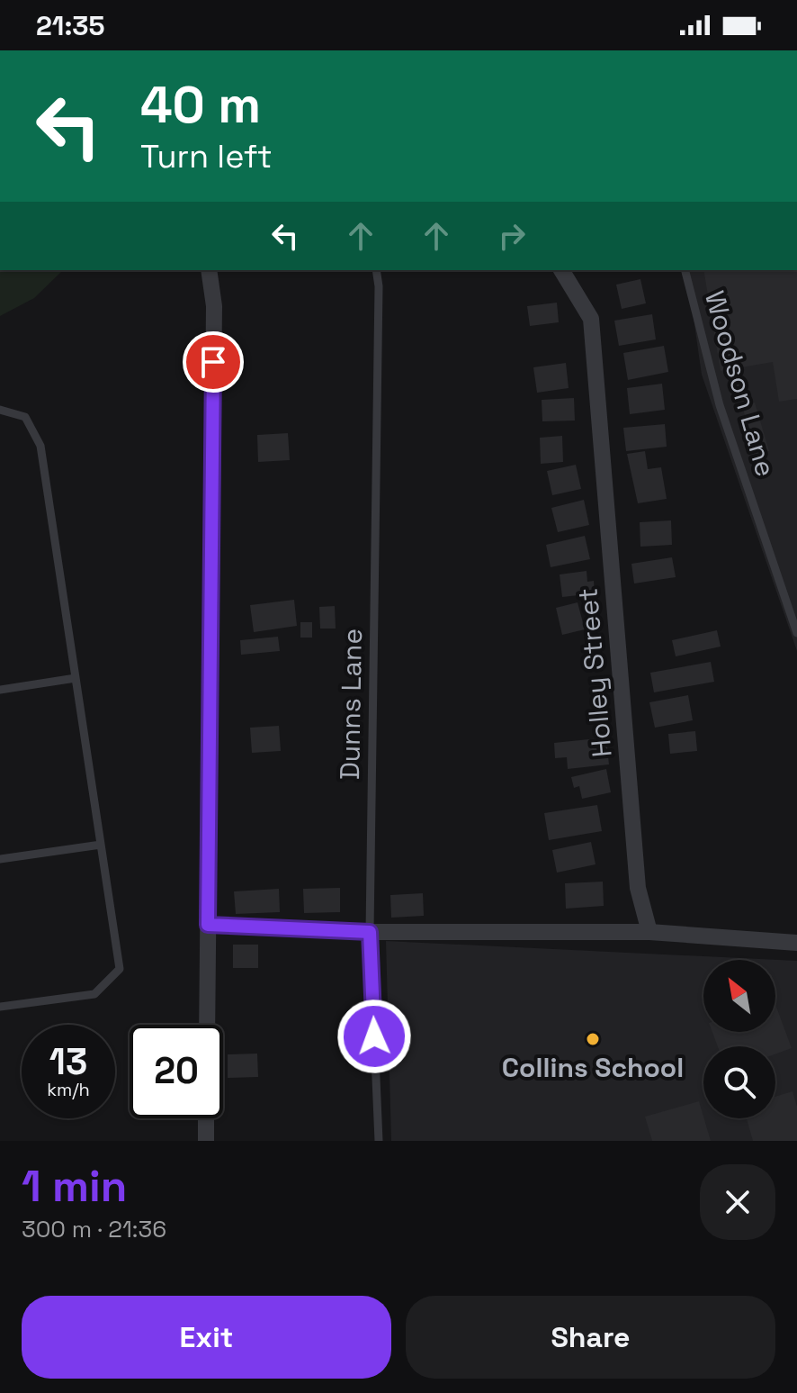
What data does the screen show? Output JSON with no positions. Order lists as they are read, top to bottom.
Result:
{
  "streets": {
    "street": ["Holley Street"],
    "lane": ["Woodson Lane", "Dunns Lane"]
  },
  "places": ["Collins School"],
  "north": "top left",
  "page": {
    "status": "21:35",
    "turn": ["40 m", "Turn left"],
    "speed": "13 km/h",
    "limit": "20",
    "heading": ["1 min", "300 m · 21:36"],
    "buttons": ["Exit", "Share"]
  }
}
